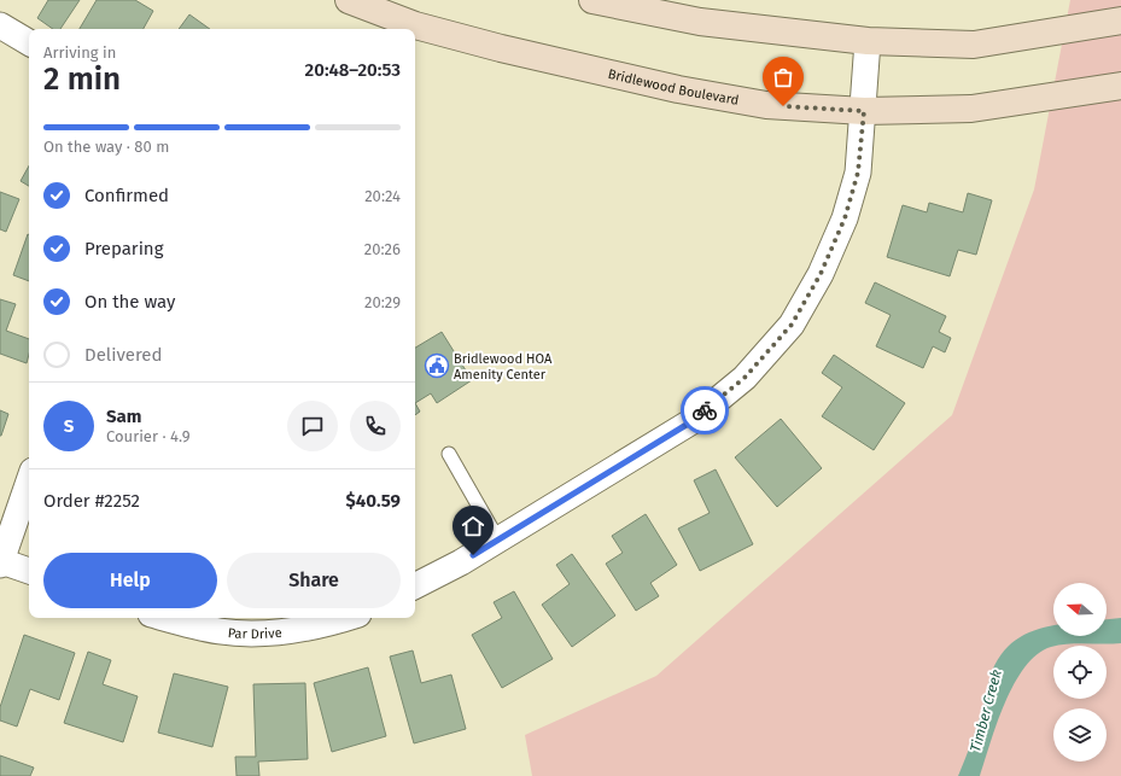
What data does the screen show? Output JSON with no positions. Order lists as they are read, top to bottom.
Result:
{
  "streets": {
    "main road": ["Bridlewood Boulevard"],
    "street": ["Par Drive"]
  },
  "water": ["Timber Creek"],
  "places": {
    "public building": ["Bridlewood HOA Amenity Center"]
  },
  "north": "left",
  "page": {
    "heading": ["2 min", "Arriving in", "20:48–20:53"],
    "panel": [
      "Sam",
      "Courier · 4.9",
      "Order #2252",
      "$40.59"
    ],
    "bar": "On the way · 80 m",
    "list": [
      ["Confirmed", "20:24"],
      ["Preparing", "20:26"],
      ["On the way", "20:29"],
      "Delivered"
    ],
    "round": "S",
    "buttons": ["Help", "Share"]
  }
}
